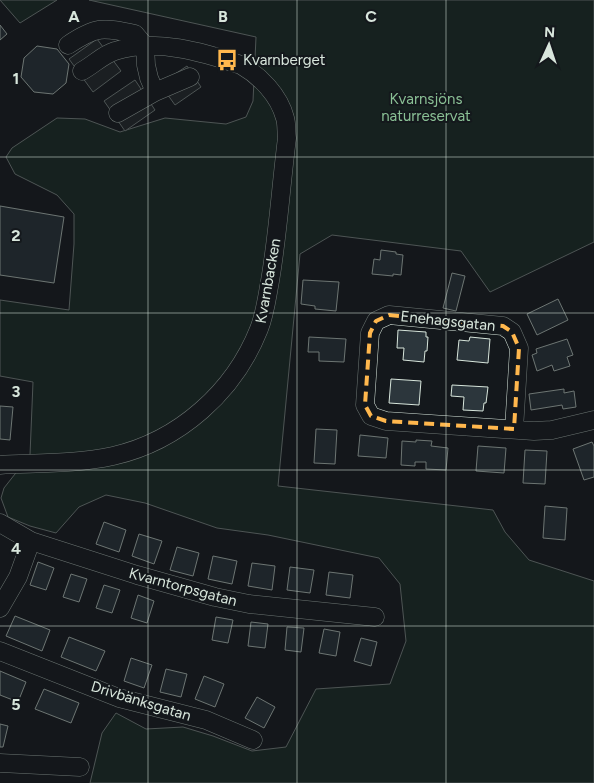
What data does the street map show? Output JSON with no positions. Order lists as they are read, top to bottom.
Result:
{
  "streets": {
    "street": [
      "Kvarnbacken",
      "Enehagsgatan",
      "Kvarntorpsgatan",
      "Drivbänksgatan"
    ]
  },
  "parks": ["Kvarnsjöns naturreservat"],
  "places": {
    "bus stop": ["Kvarnberget"]
  },
  "north": "top",
  "grid": {
    "columns": ["A", "B", "C"],
    "rows": [
      "1",
      "2",
      "3",
      "4",
      "5"
    ]
  }
}
